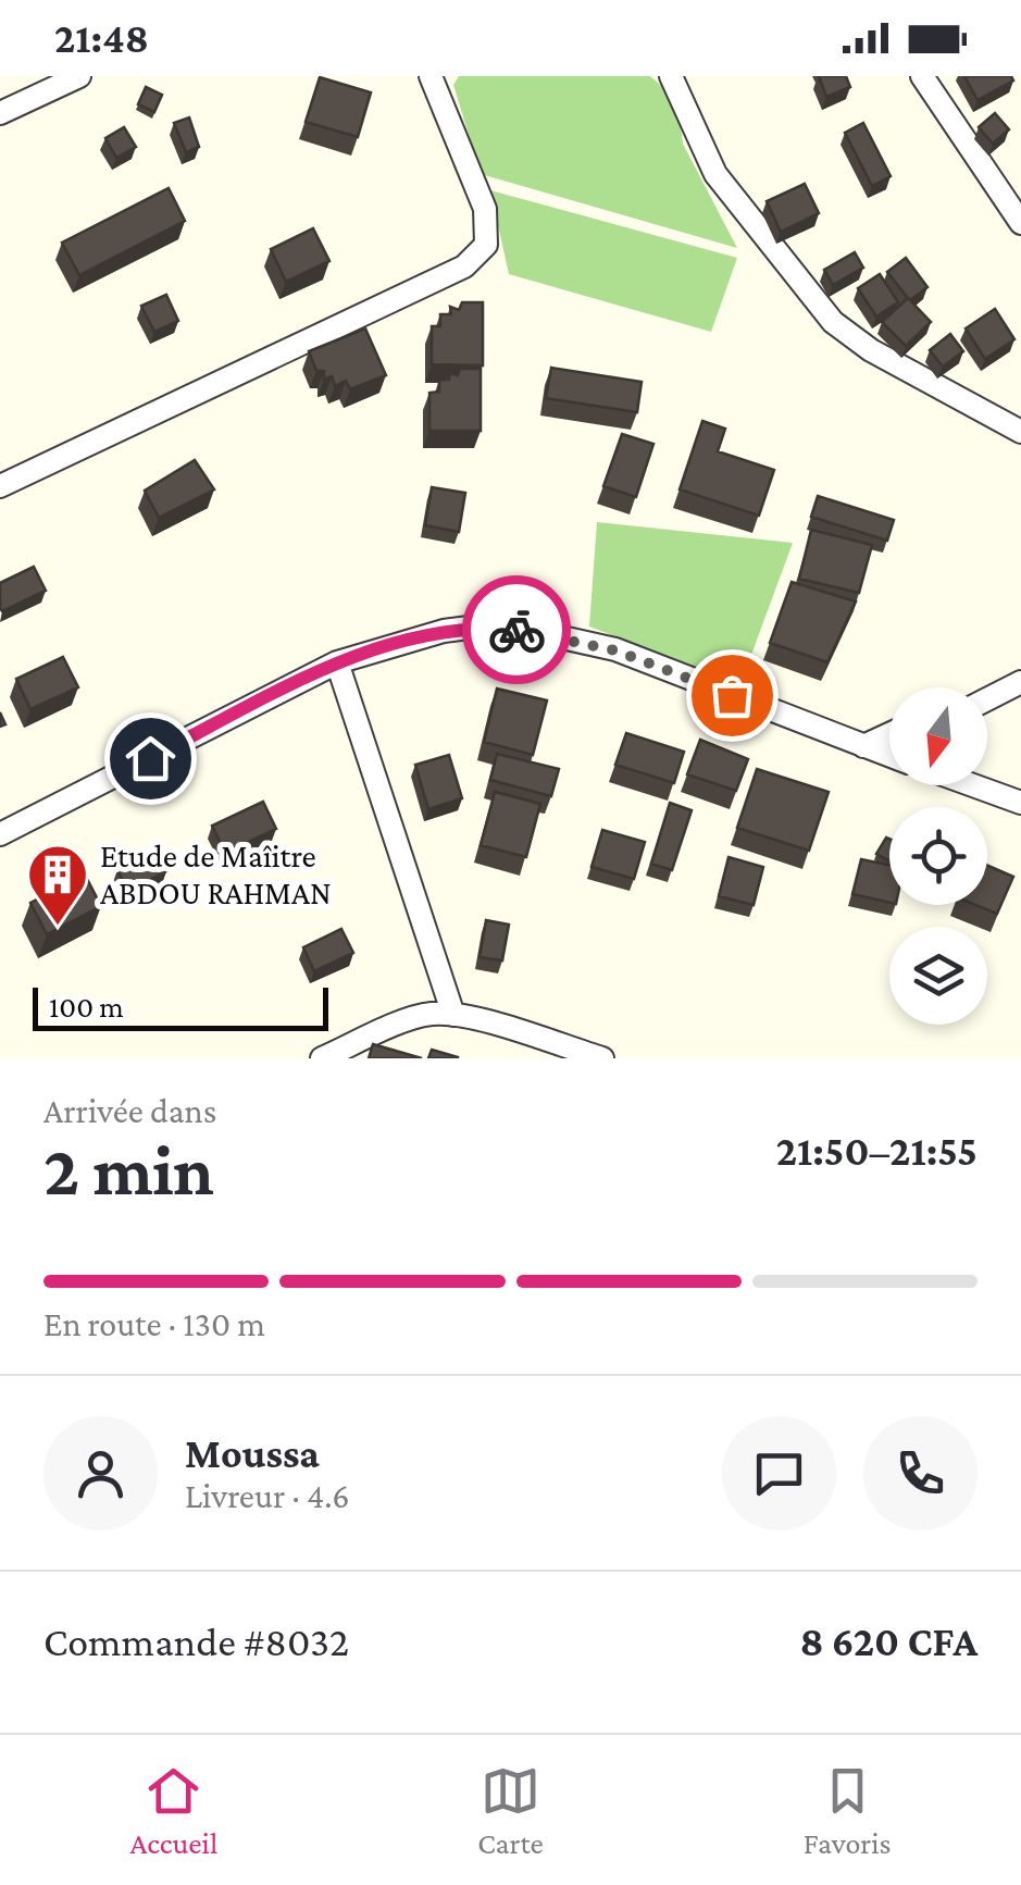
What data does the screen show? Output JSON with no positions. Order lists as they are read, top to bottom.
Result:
{
  "places": {
    "building": ["Etude de Maîitre ABDOU RAHMAN"]
  },
  "scale_bar": "100 m",
  "north": "bottom",
  "page": {
    "status": "21:48",
    "scale": "100 m",
    "heading": ["2 min", "Arrivée dans", "21:50–21:55"],
    "panel": [
      "Moussa",
      "Livreur · 4.6",
      "Commande #8032",
      "8 620 CFA"
    ],
    "bar": "En route · 130 m",
    "tabs": ["Accueil", "Carte", "Favoris"]
  }
}
